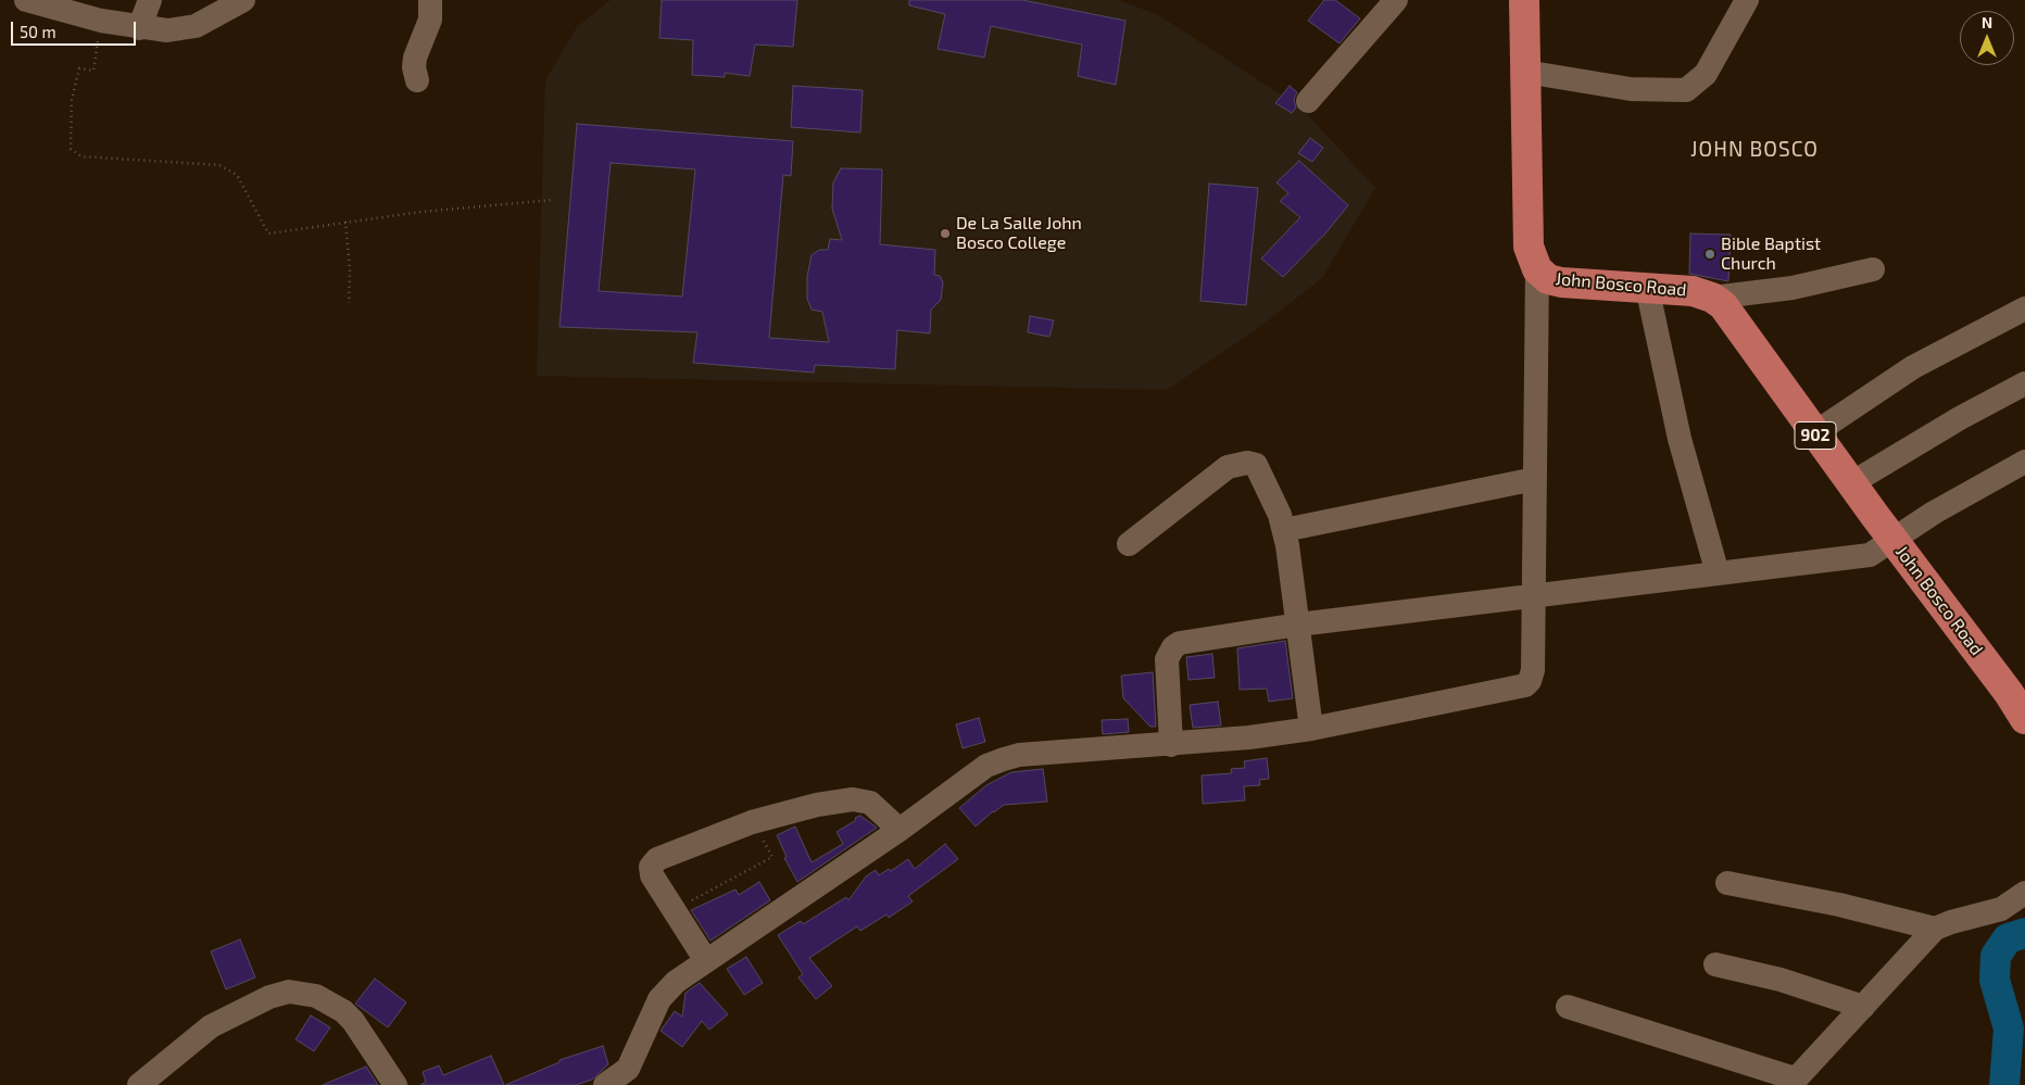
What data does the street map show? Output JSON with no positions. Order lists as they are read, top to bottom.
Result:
{
  "streets": {
    "highway": ["John Bosco Road", "902"]
  },
  "districts": ["JOHN BOSCO"],
  "places": ["De La Salle John Bosco College", "Bible Baptist Church"],
  "scale_bar": "50 m",
  "north": "top"
}
